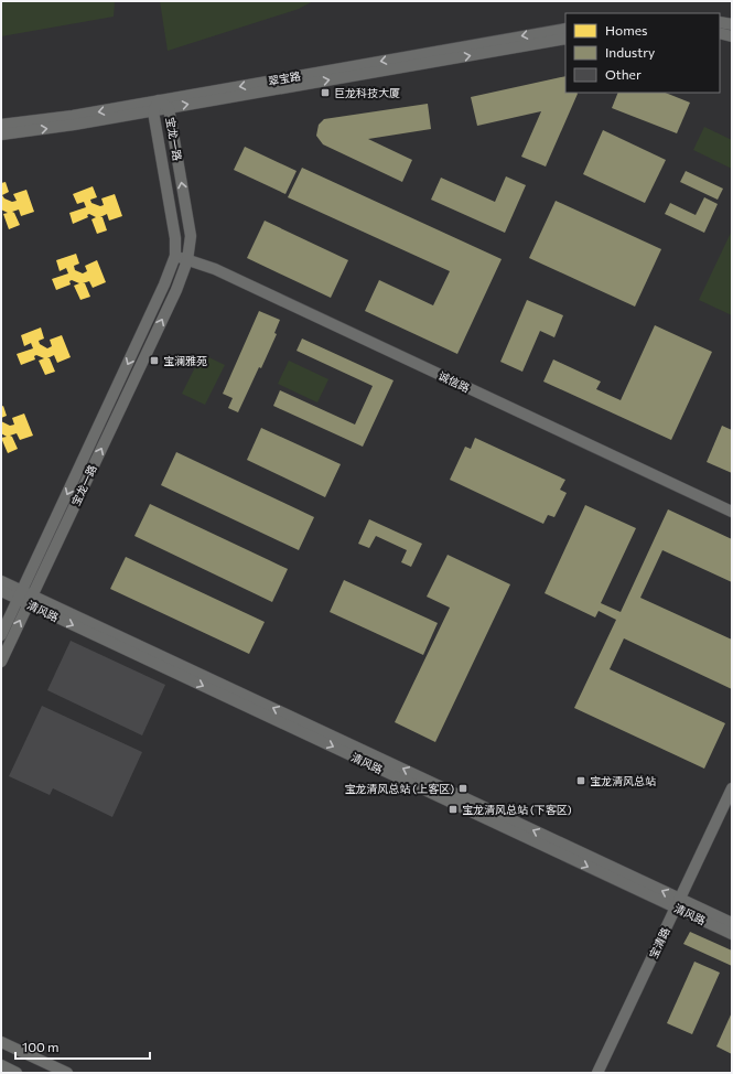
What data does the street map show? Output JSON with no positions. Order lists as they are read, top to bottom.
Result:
{
  "streets": {
    "street": [
      "翠宝路",
      "宝龙一路",
      "诚信路",
      "清风路",
      "宝清路"
    ]
  },
  "crossings": [
    ["翠宝路", "宝龙一路"],
    ["宝龙一路", "诚信路"],
    ["宝龙一路", "清风路"],
    ["清风路", "宝清路"]
  ],
  "places": {
    "transit": [
      "巨龙科技大厦",
      "宝澜雅苑",
      "宝龙清风总站",
      "宝龙清风总站 (上客区)",
      "宝龙清风总站 (下客区)"
    ]
  },
  "legend": ["Homes", "Industry", "Other"],
  "scale_bar": "100 m"
}
